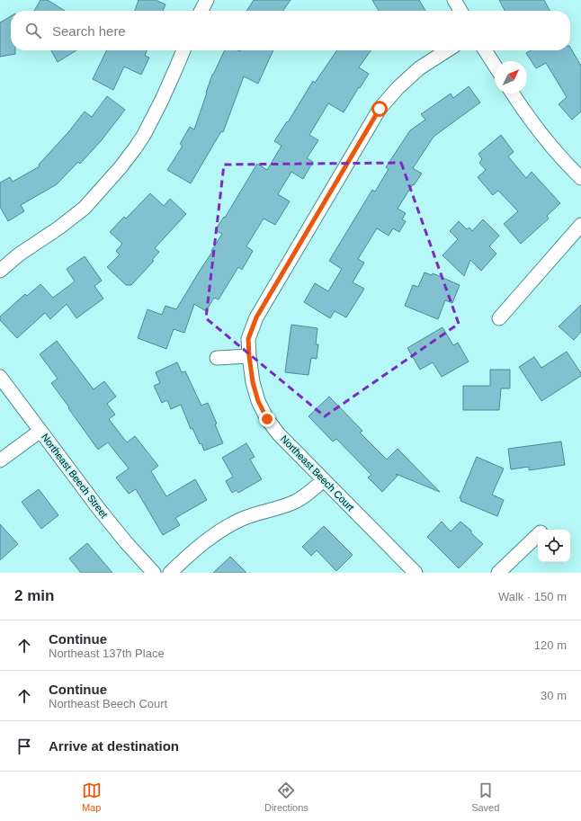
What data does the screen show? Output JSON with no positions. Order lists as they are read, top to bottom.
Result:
{
  "streets": {
    "street": ["Northeast Beech Court", "Northeast Beech Street"]
  },
  "north": "top right",
  "page": {
    "search": "Search here",
    "heading": ["2 min", "Walk · 150 m"],
    "list": [
      ["Continue", "Northeast 137th Place", "120 m"],
      ["Continue", "Northeast Beech Court", "30 m"],
      "Arrive at destination"
    ],
    "nav": ["Map", "Directions", "Saved"]
  }
}
